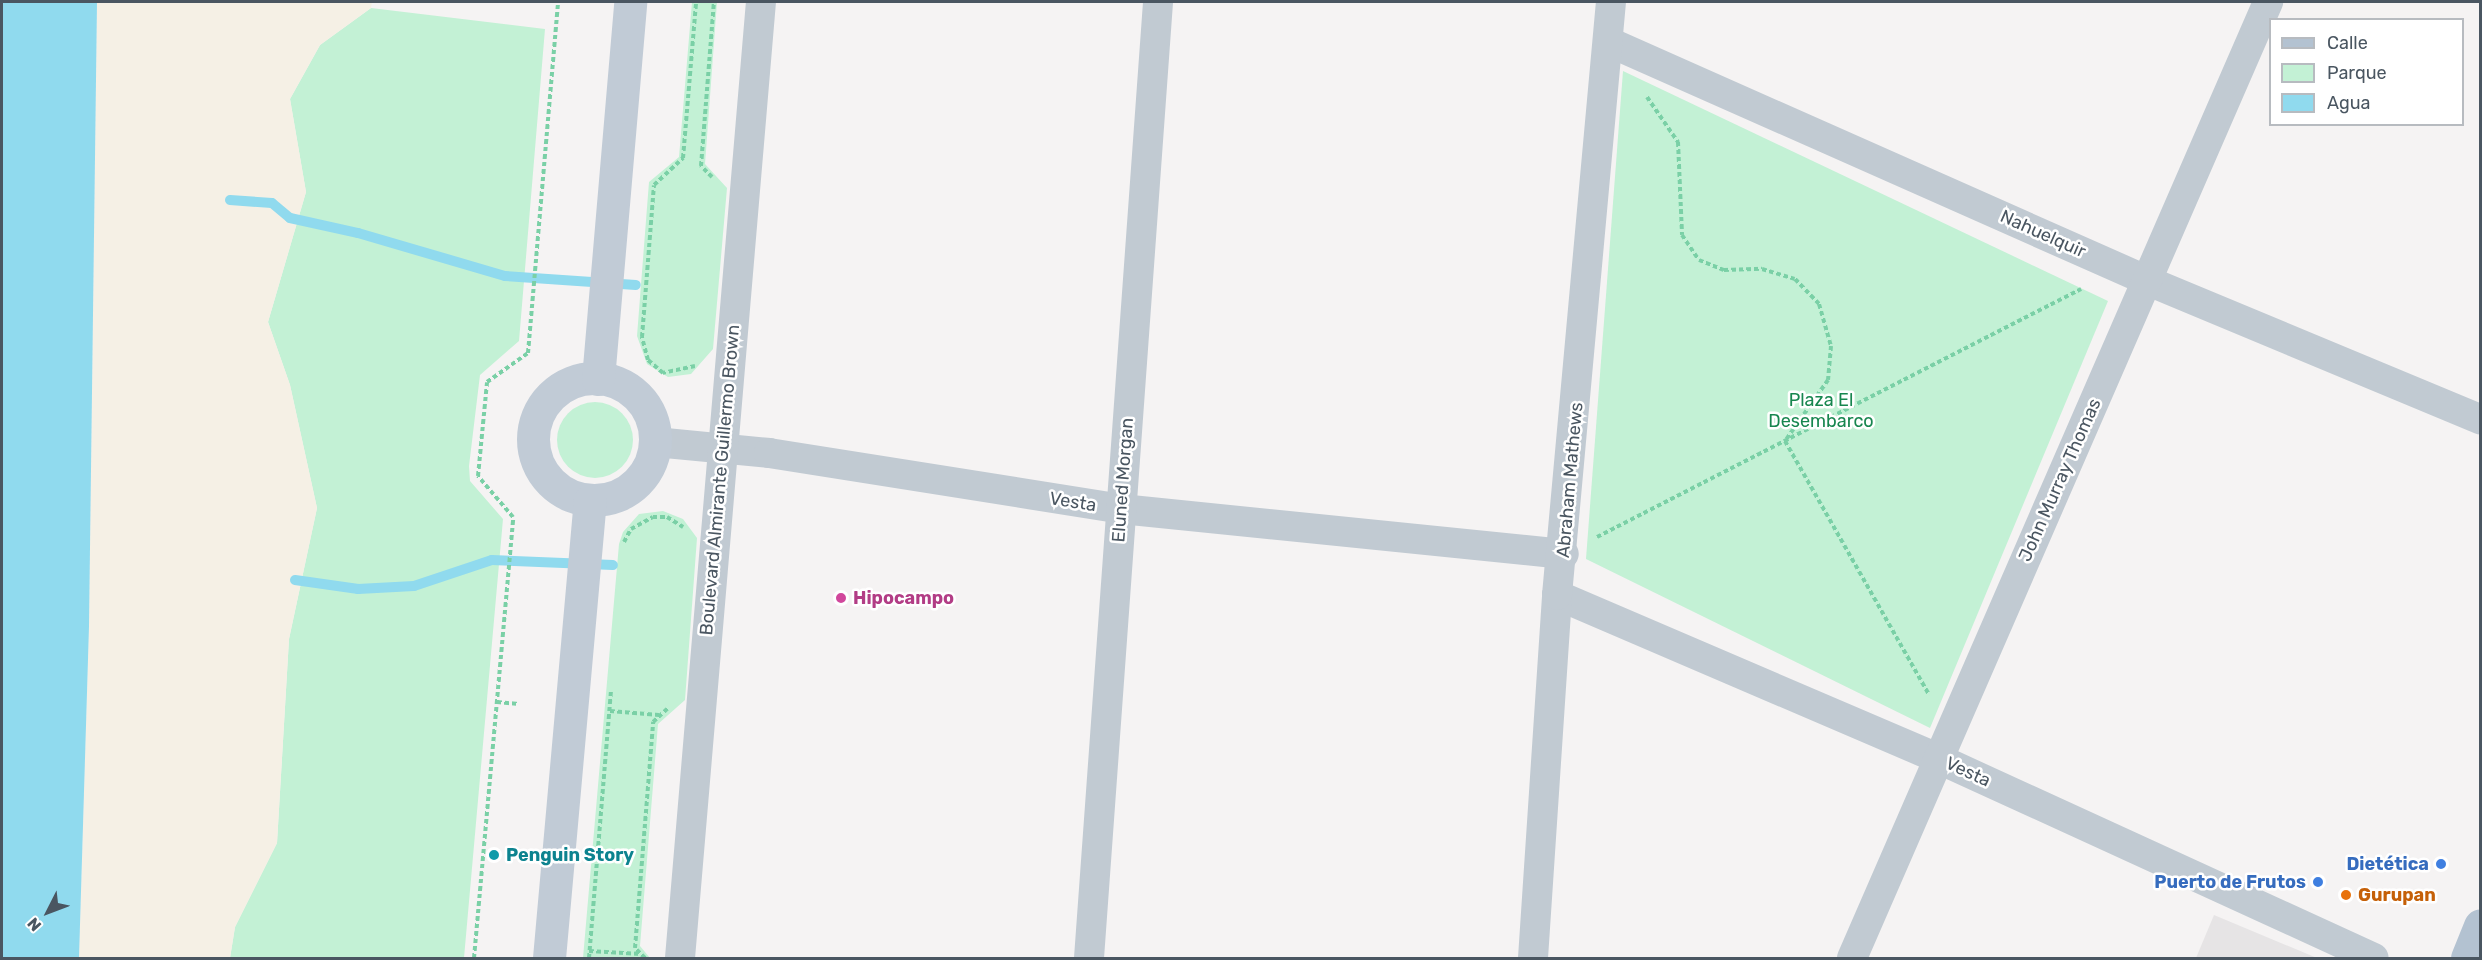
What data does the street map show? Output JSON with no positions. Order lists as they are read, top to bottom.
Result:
{
  "streets": {
    "street": [
      "Nahuelquir",
      "Boulevard Almirante Guillermo Brown",
      "Eluned Morgan",
      "Abraham Mathews",
      "John Murray Thomas",
      "Vesta"
    ]
  },
  "crossings": [
    ["Nahuelquir", "Abraham Mathews"],
    ["Nahuelquir", "John Murray Thomas"],
    ["Boulevard Almirante Guillermo Brown", "Vesta"],
    ["Eluned Morgan", "Vesta"],
    ["Abraham Mathews", "Vesta"],
    ["John Murray Thomas", "Vesta"]
  ],
  "parks": ["Plaza El Desembarco"],
  "places": [
    "Hipocampo",
    "Penguin Story",
    "Dietética",
    "Puerto de Frutos",
    "Gurupan"
  ],
  "legend": ["Calle", "Parque", "Agua"],
  "north": "bottom left"
}
